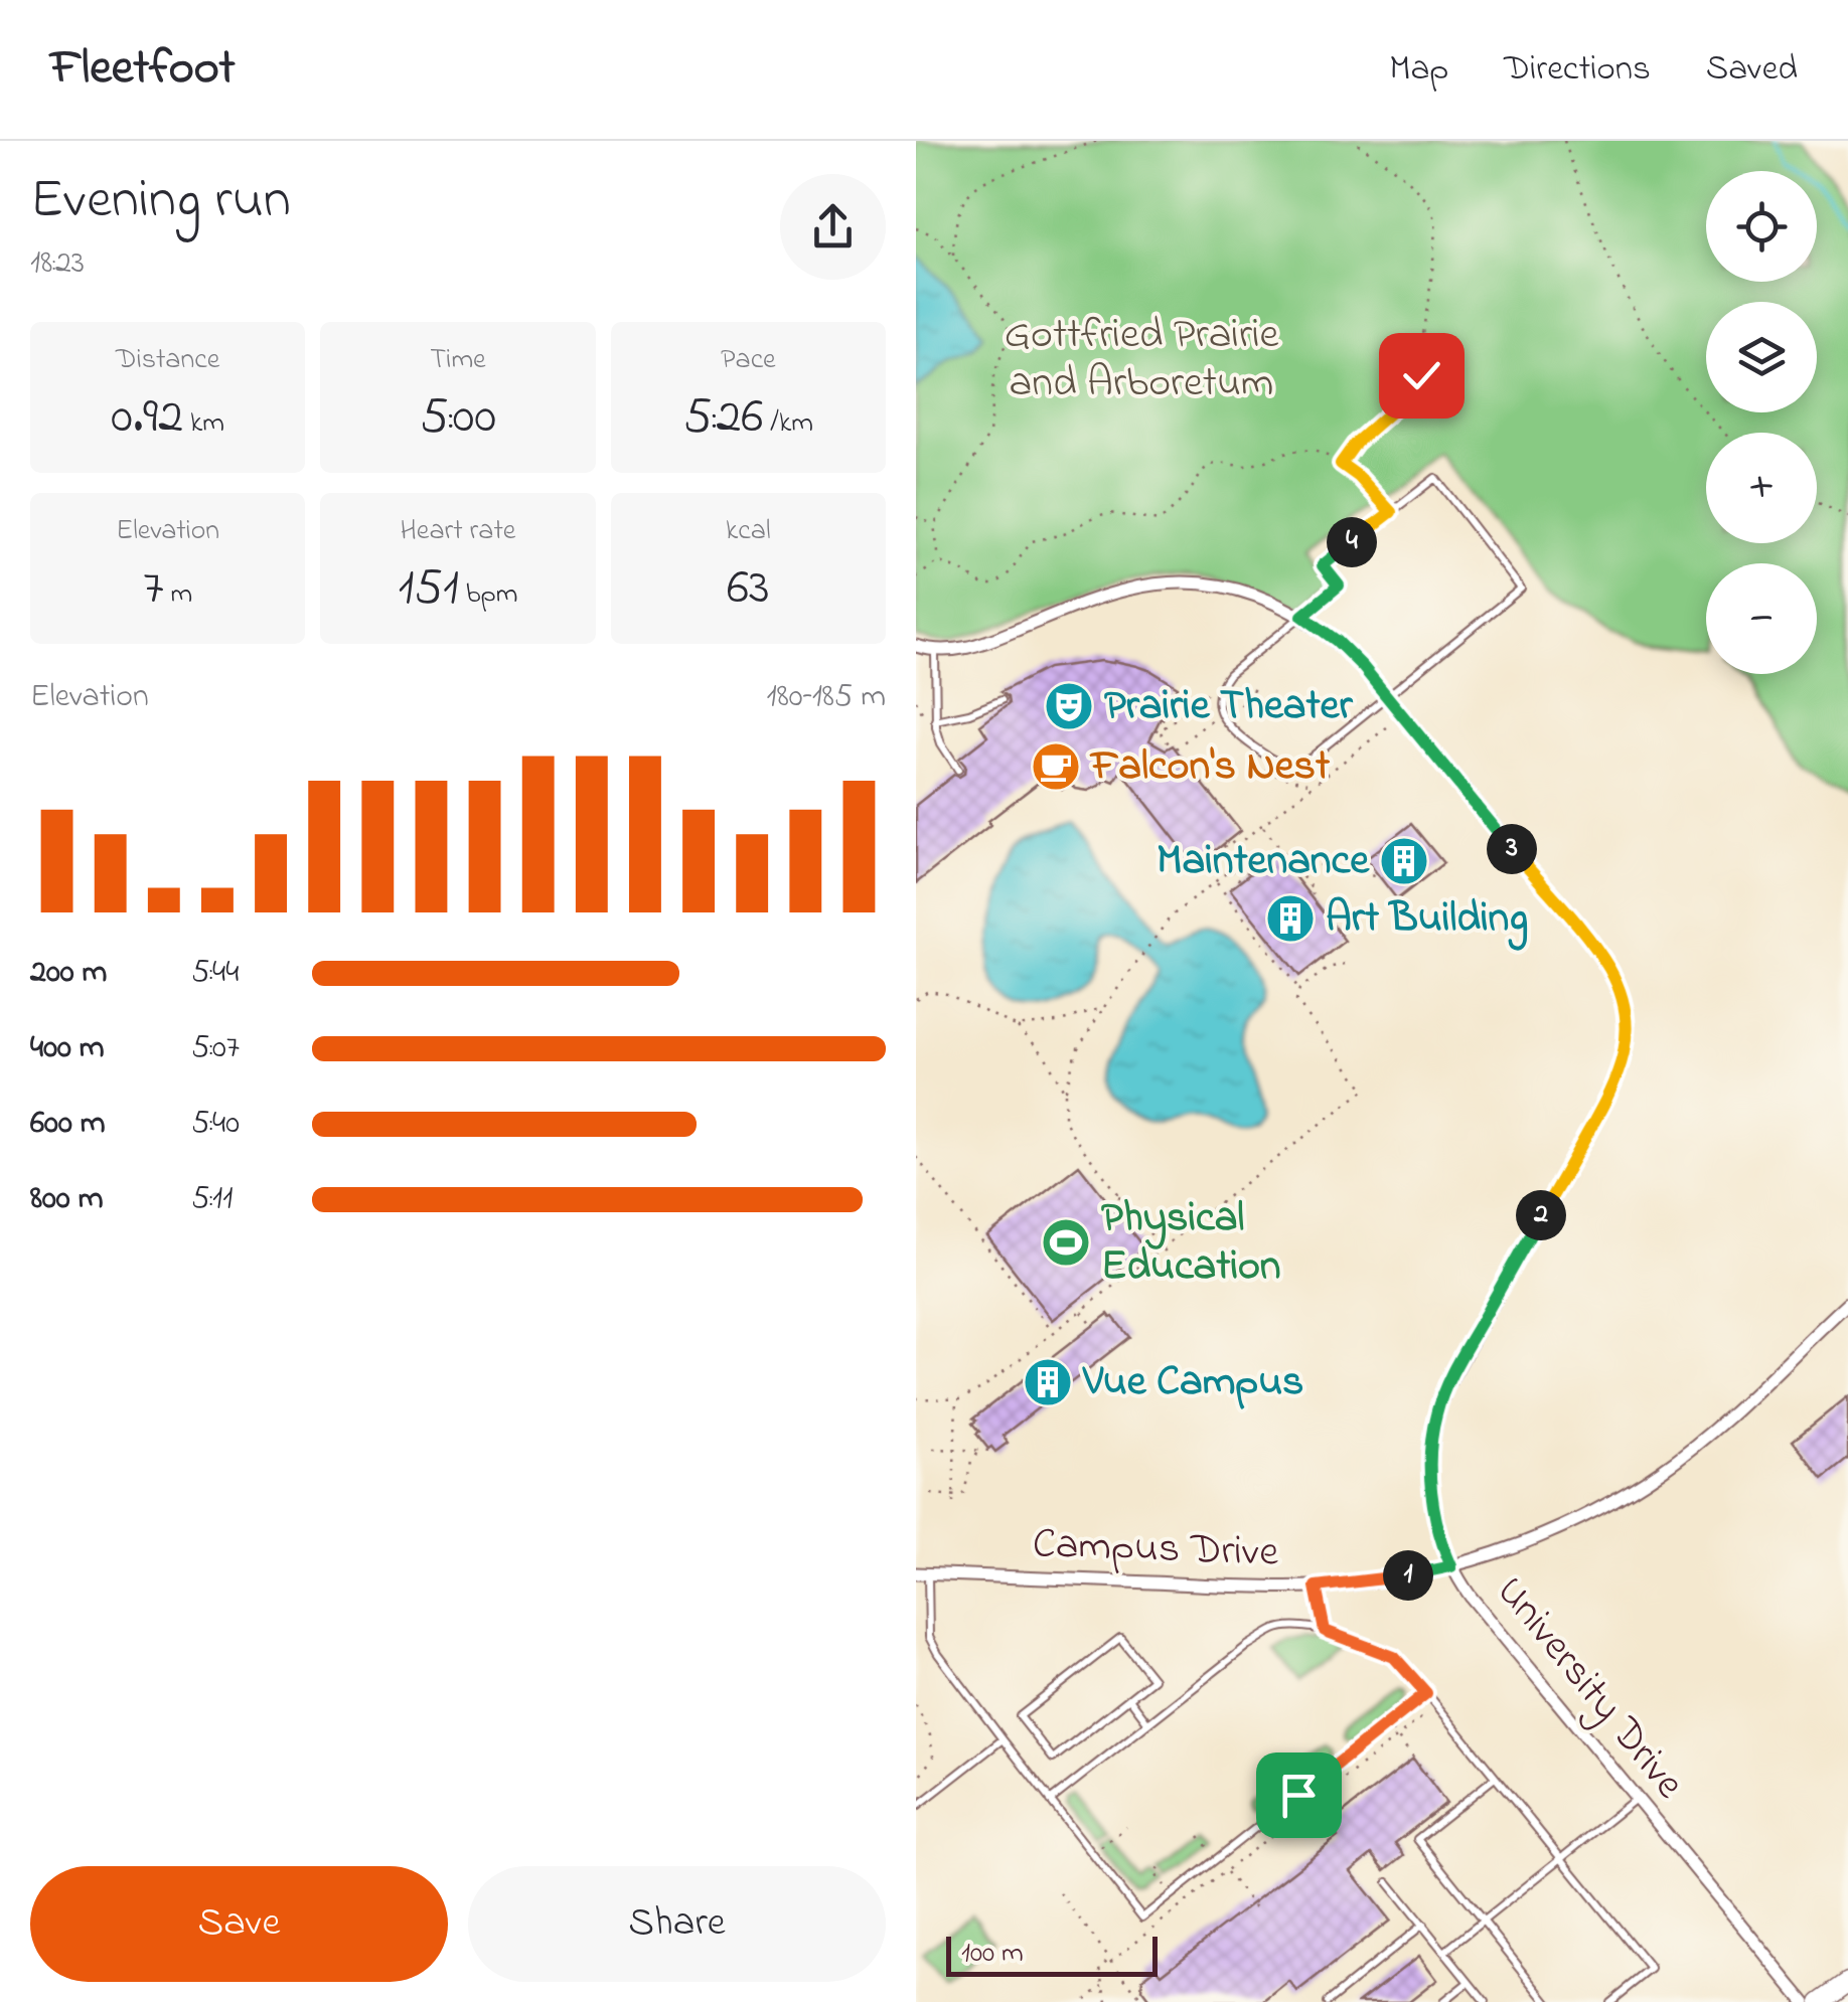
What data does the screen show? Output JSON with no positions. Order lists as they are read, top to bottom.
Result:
{
  "streets": {
    "street": ["Campus Drive", "University Drive"]
  },
  "crossings": [
    ["Campus Drive", "University Drive"]
  ],
  "parks": ["Gottfried Prairie and Arboretum"],
  "places": {
    "theatre": ["Prairie Theater"],
    "cafe": ["Falcon's Nest"],
    "building": ["Maintenance", "Art Building", "Vue Campus"],
    "sports": ["Physical Education"]
  },
  "scale_bar": "100 m",
  "page": {
    "header": "Fleetfoot",
    "nav": ["Map", "Directions", "Saved"],
    "heading": ["Evening run", "18:23"],
    "map_buttons": ["+", "−"],
    "stats": [
      ["Distance", "0.92 km"],
      ["Time", "5:00"],
      ["Pace", "5:26 /km"],
      ["Elevation", "7 m"],
      ["Heart rate", "151 bpm"],
      ["kcal", "63"]
    ],
    "pins": [
      "4",
      "3",
      "2",
      "1"
    ],
    "chart": ["Elevation", "180–185 m"],
    "list": [
      {
        "name": "200 m",
        "note": "5:44"
      },
      {
        "name": "400 m",
        "note": "5:07"
      },
      {
        "name": "600 m",
        "note": "5:40"
      },
      {
        "name": "800 m",
        "note": "5:11"
      }
    ],
    "buttons": ["Save", "Share"],
    "scale": "100 m"
  }
}
